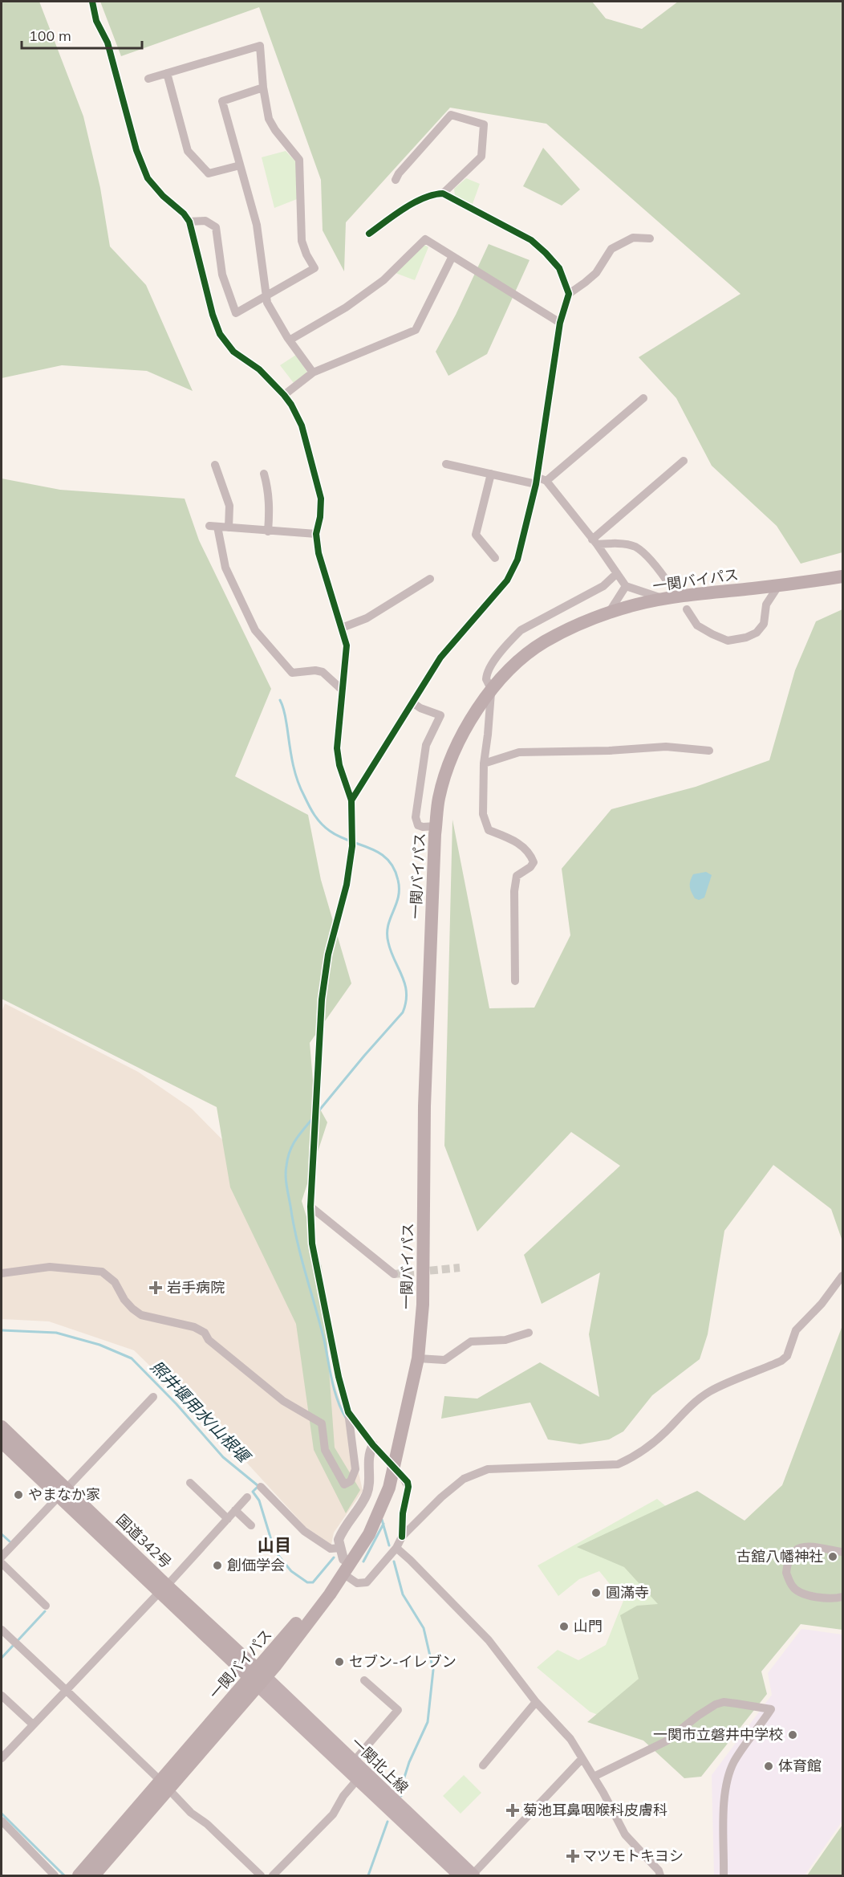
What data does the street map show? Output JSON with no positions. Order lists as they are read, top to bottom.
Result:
{
  "streets": {
    "highway": ["一関バイパス", "国道342号"],
    "main road": ["一関北上線"]
  },
  "crossings": [
    ["一関バイパス", "国道342号"],
    ["一関バイパス", "一関北上線"],
    ["国道342号", "一関北上線"]
  ],
  "districts": ["山目"],
  "water": ["照井堰用水/山根堰"],
  "places": {
    "health": ["岩手病院", "菊池耳鼻咽喉科皮膚科", "マツモトキヨシ"],
    "other": [
      "やまなか家",
      "古舘八幡神社",
      "創価学会",
      "圓滿寺",
      "山門",
      "セブン-イレブン",
      "一関市立磐井中学校",
      "体育館"
    ]
  },
  "scale_bar": "100 m"
}
